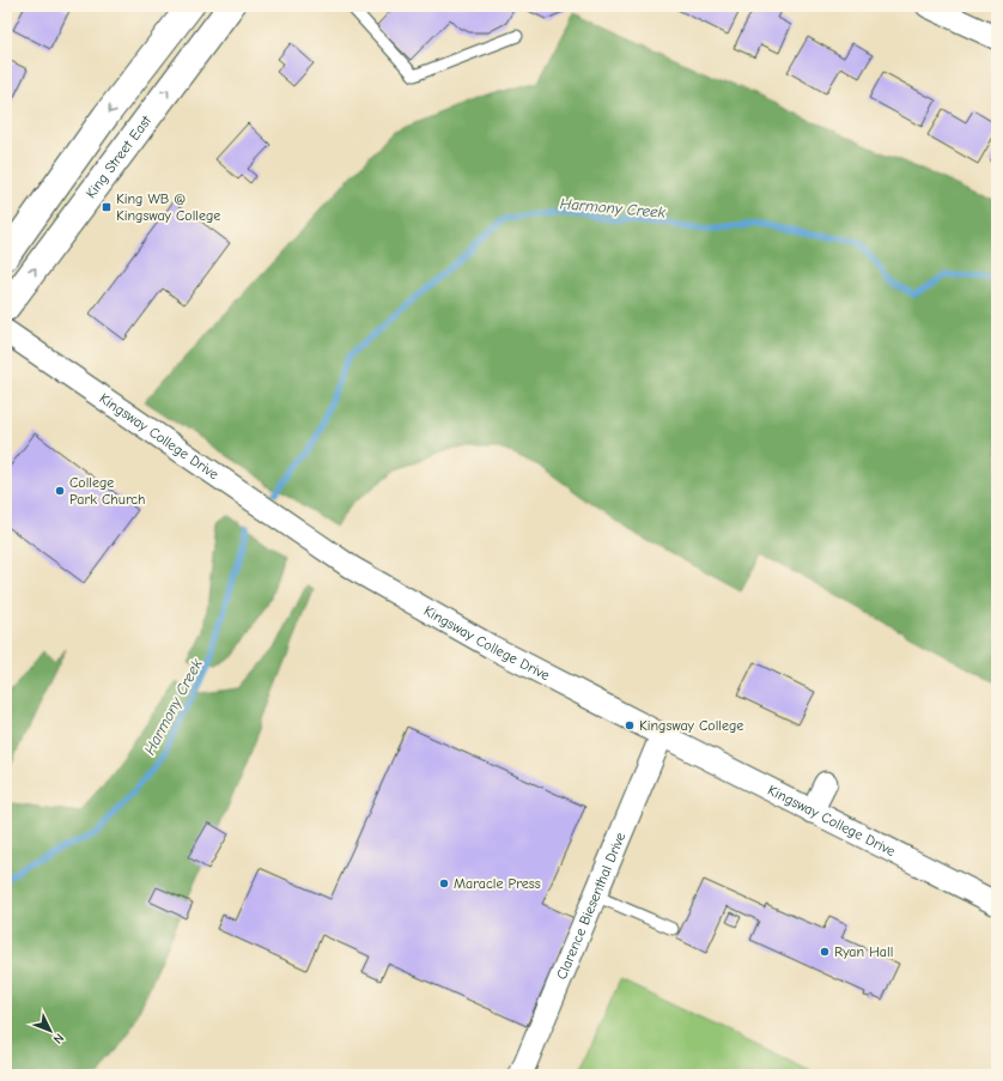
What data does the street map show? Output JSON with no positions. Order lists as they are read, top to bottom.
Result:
{
  "streets": {
    "main road": ["King Street East"],
    "street": ["Kingsway College Drive", "Clarence Biesenthal Drive"]
  },
  "crossings": [
    ["Kingsway College Drive", "Clarence Biesenthal Drive"]
  ],
  "water": ["Harmony Creek"],
  "places": {
    "transit": ["King WB @ Kingsway College"],
    "other": [
      "College Park Church",
      "Kingsway College",
      "Maracle Press",
      "Ryan Hall"
    ]
  },
  "north": "bottom right"
}
